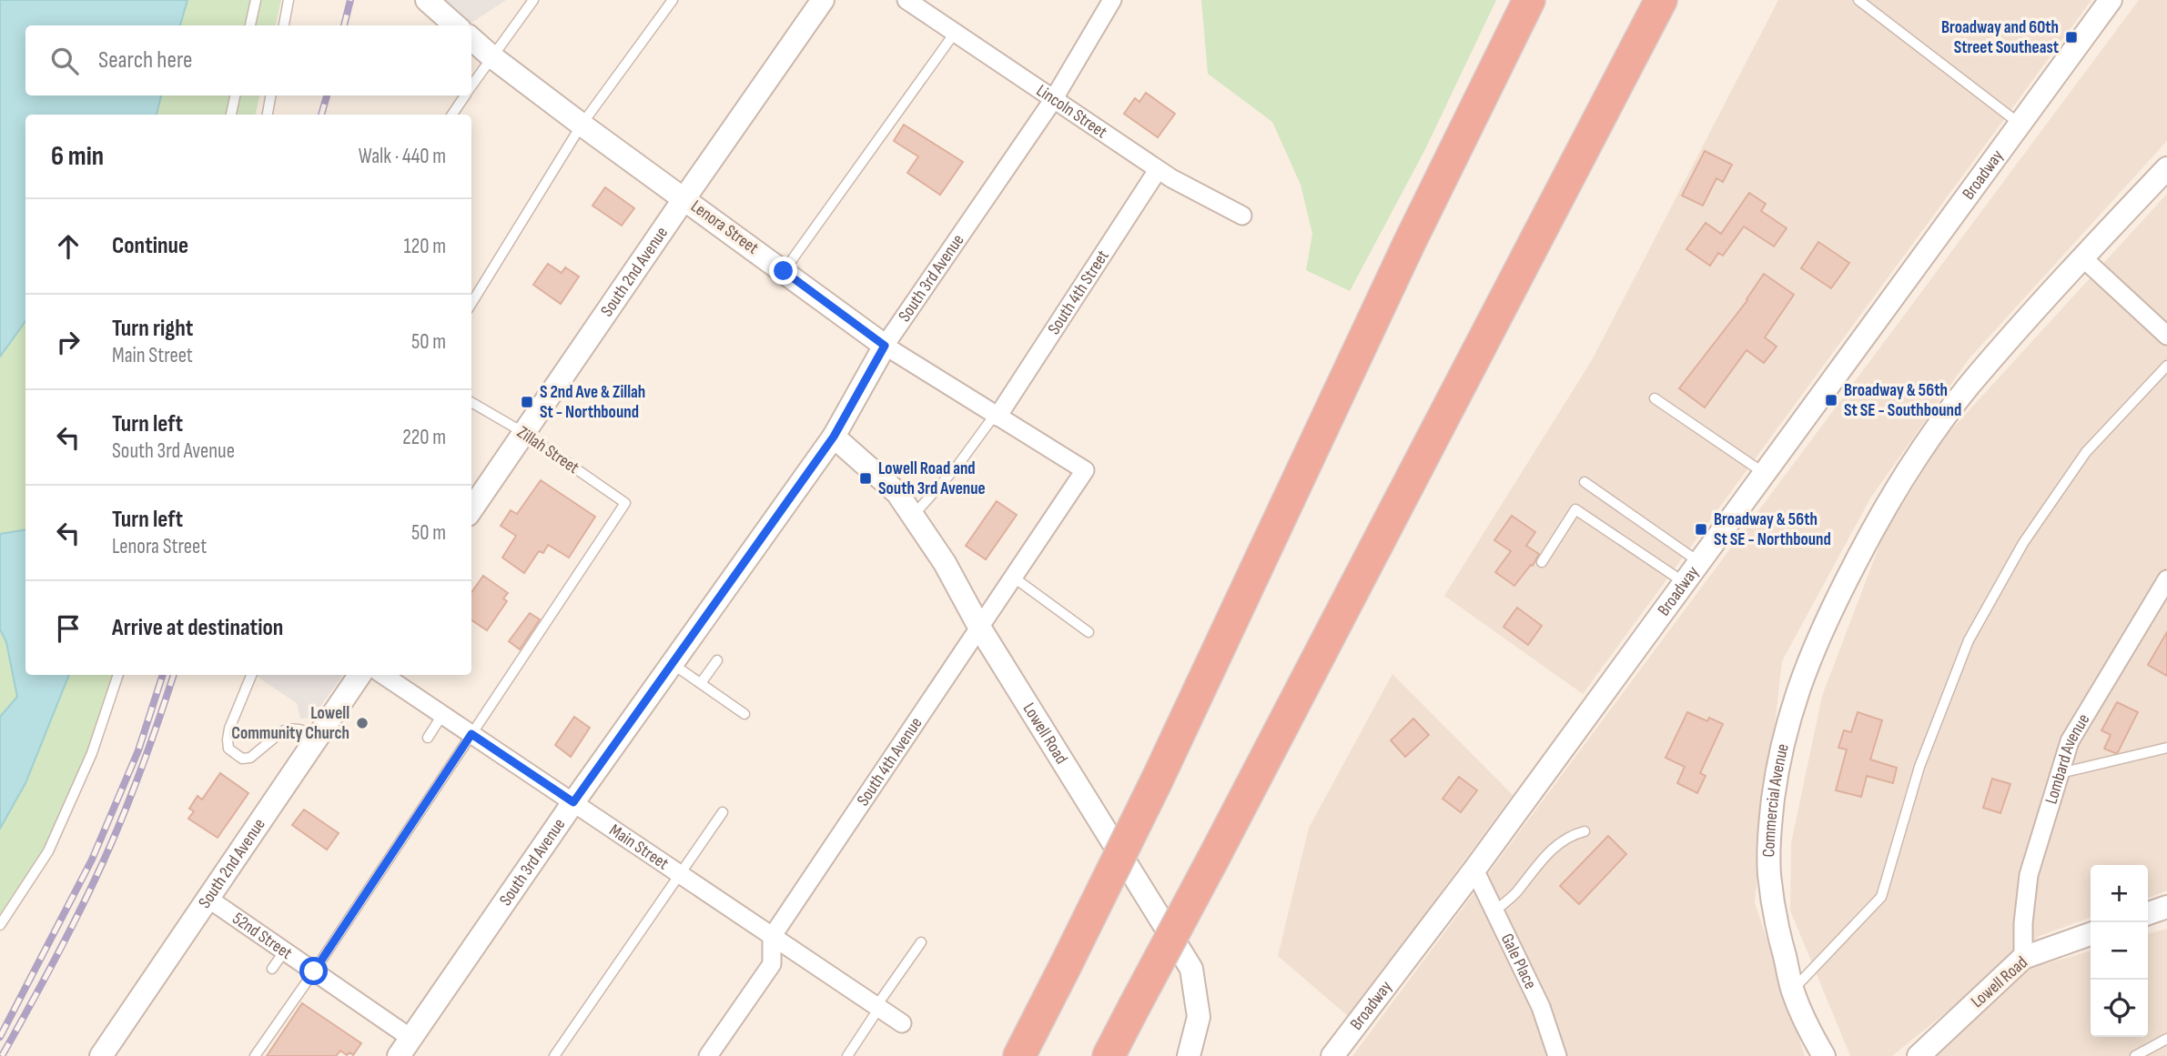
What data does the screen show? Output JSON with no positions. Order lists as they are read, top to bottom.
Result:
{
  "streets": {
    "street": [
      "Lincoln Street",
      "Broadway",
      "Lenora Street",
      "South 2nd Avenue",
      "South 3rd Avenue",
      "South 4th Street",
      "Lowell Road",
      "Lombard Avenue",
      "South 4th Avenue",
      "Commercial Avenue",
      "Main Street",
      "52nd Street",
      "Gale Place"
    ],
    "lane": ["Zillah Street"]
  },
  "crossings": [
    ["Lincoln Street", "South 3rd Avenue"],
    ["Lincoln Street", "South 4th Street"],
    ["Broadway", "Gale Place"],
    ["Lenora Street", "South 2nd Avenue"],
    ["Lenora Street", "South 3rd Avenue"],
    ["Lenora Street", "South 4th Street"],
    ["Lenora Street", "South 4th Avenue"],
    ["South 2nd Avenue", "Zillah Street"],
    ["South 2nd Avenue", "52nd Street"],
    ["South 3rd Avenue", "Lowell Road"],
    ["South 3rd Avenue", "Main Street"],
    ["South 3rd Avenue", "52nd Street"],
    ["Zillah Street", "Main Street"],
    ["Lowell Road", "Lombard Avenue"],
    ["Lowell Road", "South 4th Avenue"],
    ["South 4th Avenue", "Main Street"]
  ],
  "places": {
    "transit": [
      "Broadway and 60th Street Southeast",
      "Broadway & 56th St SE - Southbound",
      "S 2nd Ave & Zillah St - Northbound",
      "Lowell Road and South 3rd Avenue",
      "Broadway & 56th St SE - Northbound"
    ],
    "other": ["Lowell Community Church"]
  },
  "page": {
    "search": "Search here",
    "heading": ["6 min", "Walk · 440 m"],
    "list": [
      ["Continue", "120 m"],
      ["Turn right", "Main Street", "50 m"],
      ["Turn left", "South 3rd Avenue", "220 m"],
      ["Turn left", "Lenora Street", "50 m"],
      "Arrive at destination"
    ],
    "map_buttons": ["+", "−"]
  }
}
